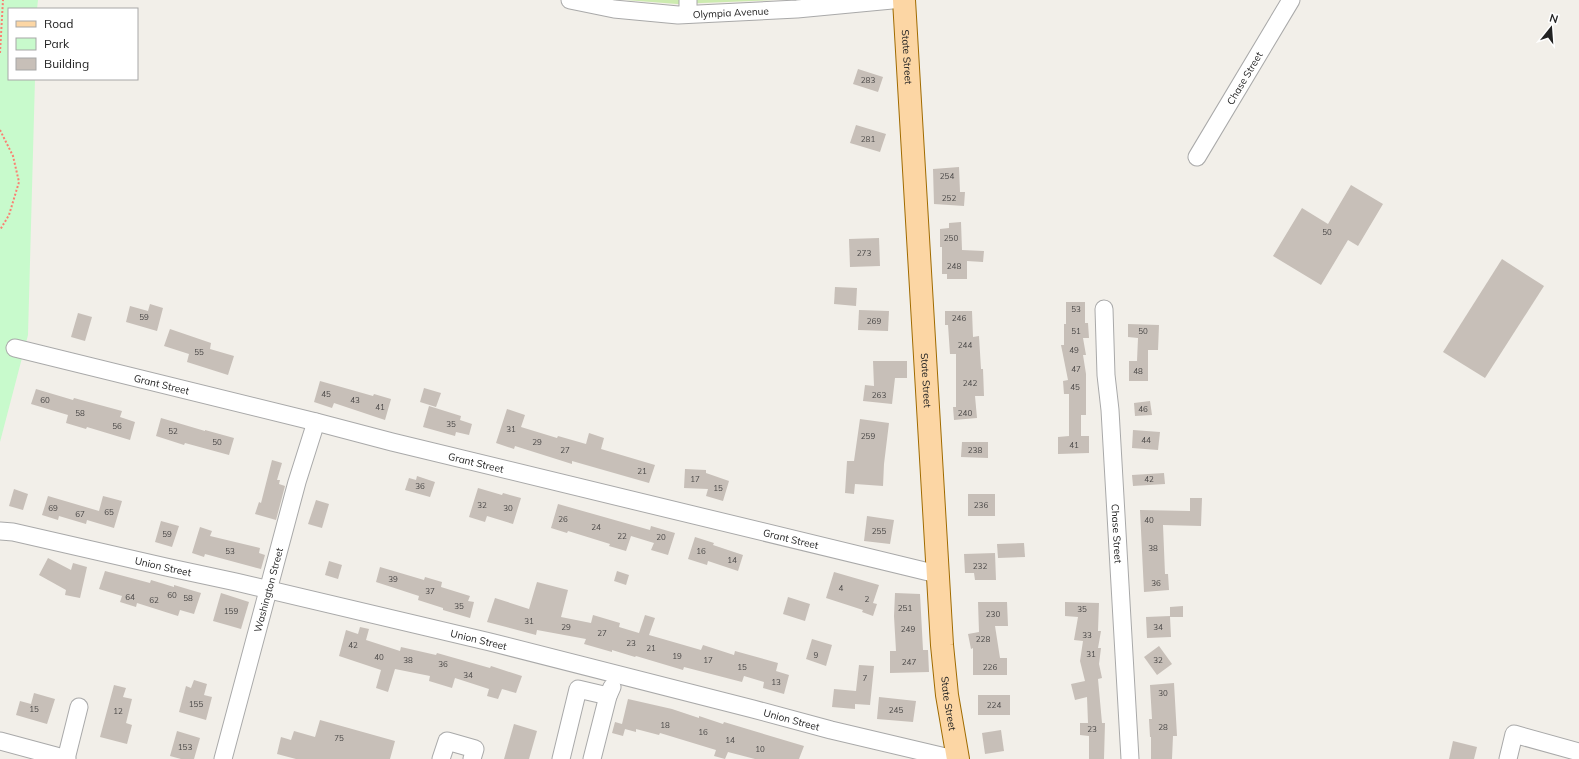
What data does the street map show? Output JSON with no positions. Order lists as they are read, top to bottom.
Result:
{
  "streets": {
    "main road": ["State Street"],
    "street": [
      "Olympia Avenue",
      "Chase Street",
      "Grant Street",
      "Union Street",
      "Washington Street"
    ]
  },
  "crossings": [
    ["State Street", "Grant Street"],
    ["Grant Street", "Washington Street"],
    ["Union Street", "Washington Street"]
  ],
  "house_numbers": [
    "283",
    "281",
    "254",
    "252",
    "50",
    "250",
    "273",
    "248",
    "53",
    "59",
    "246",
    "269",
    "51",
    "50",
    "244",
    "49",
    "55",
    "47",
    "48",
    "242",
    "45",
    "45",
    "263",
    "60",
    "43",
    "41",
    "46",
    "58",
    "240",
    "35",
    "56",
    "31",
    "52",
    "259",
    "44",
    "50",
    "29",
    "41",
    "27",
    "238",
    "21",
    "17",
    "42",
    "36",
    "15",
    "32",
    "236",
    "69",
    "30",
    "65",
    "67",
    "26",
    "40",
    "24",
    "255",
    "59",
    "22",
    "20",
    "38",
    "53",
    "16",
    "14",
    "232",
    "39",
    "36",
    "4",
    "37",
    "60",
    "64",
    "58",
    "2",
    "62",
    "35",
    "251",
    "35",
    "159",
    "230",
    "31",
    "29",
    "34",
    "249",
    "27",
    "33",
    "228",
    "23",
    "42",
    "21",
    "31",
    "9",
    "19",
    "40",
    "38",
    "17",
    "32",
    "247",
    "36",
    "15",
    "226",
    "34",
    "7",
    "13",
    "30",
    "155",
    "224",
    "15",
    "245",
    "12",
    "18",
    "28",
    "23",
    "16",
    "75",
    "14",
    "153",
    "10"
  ],
  "legend": ["Road", "Park", "Building"],
  "north": "top"
}
